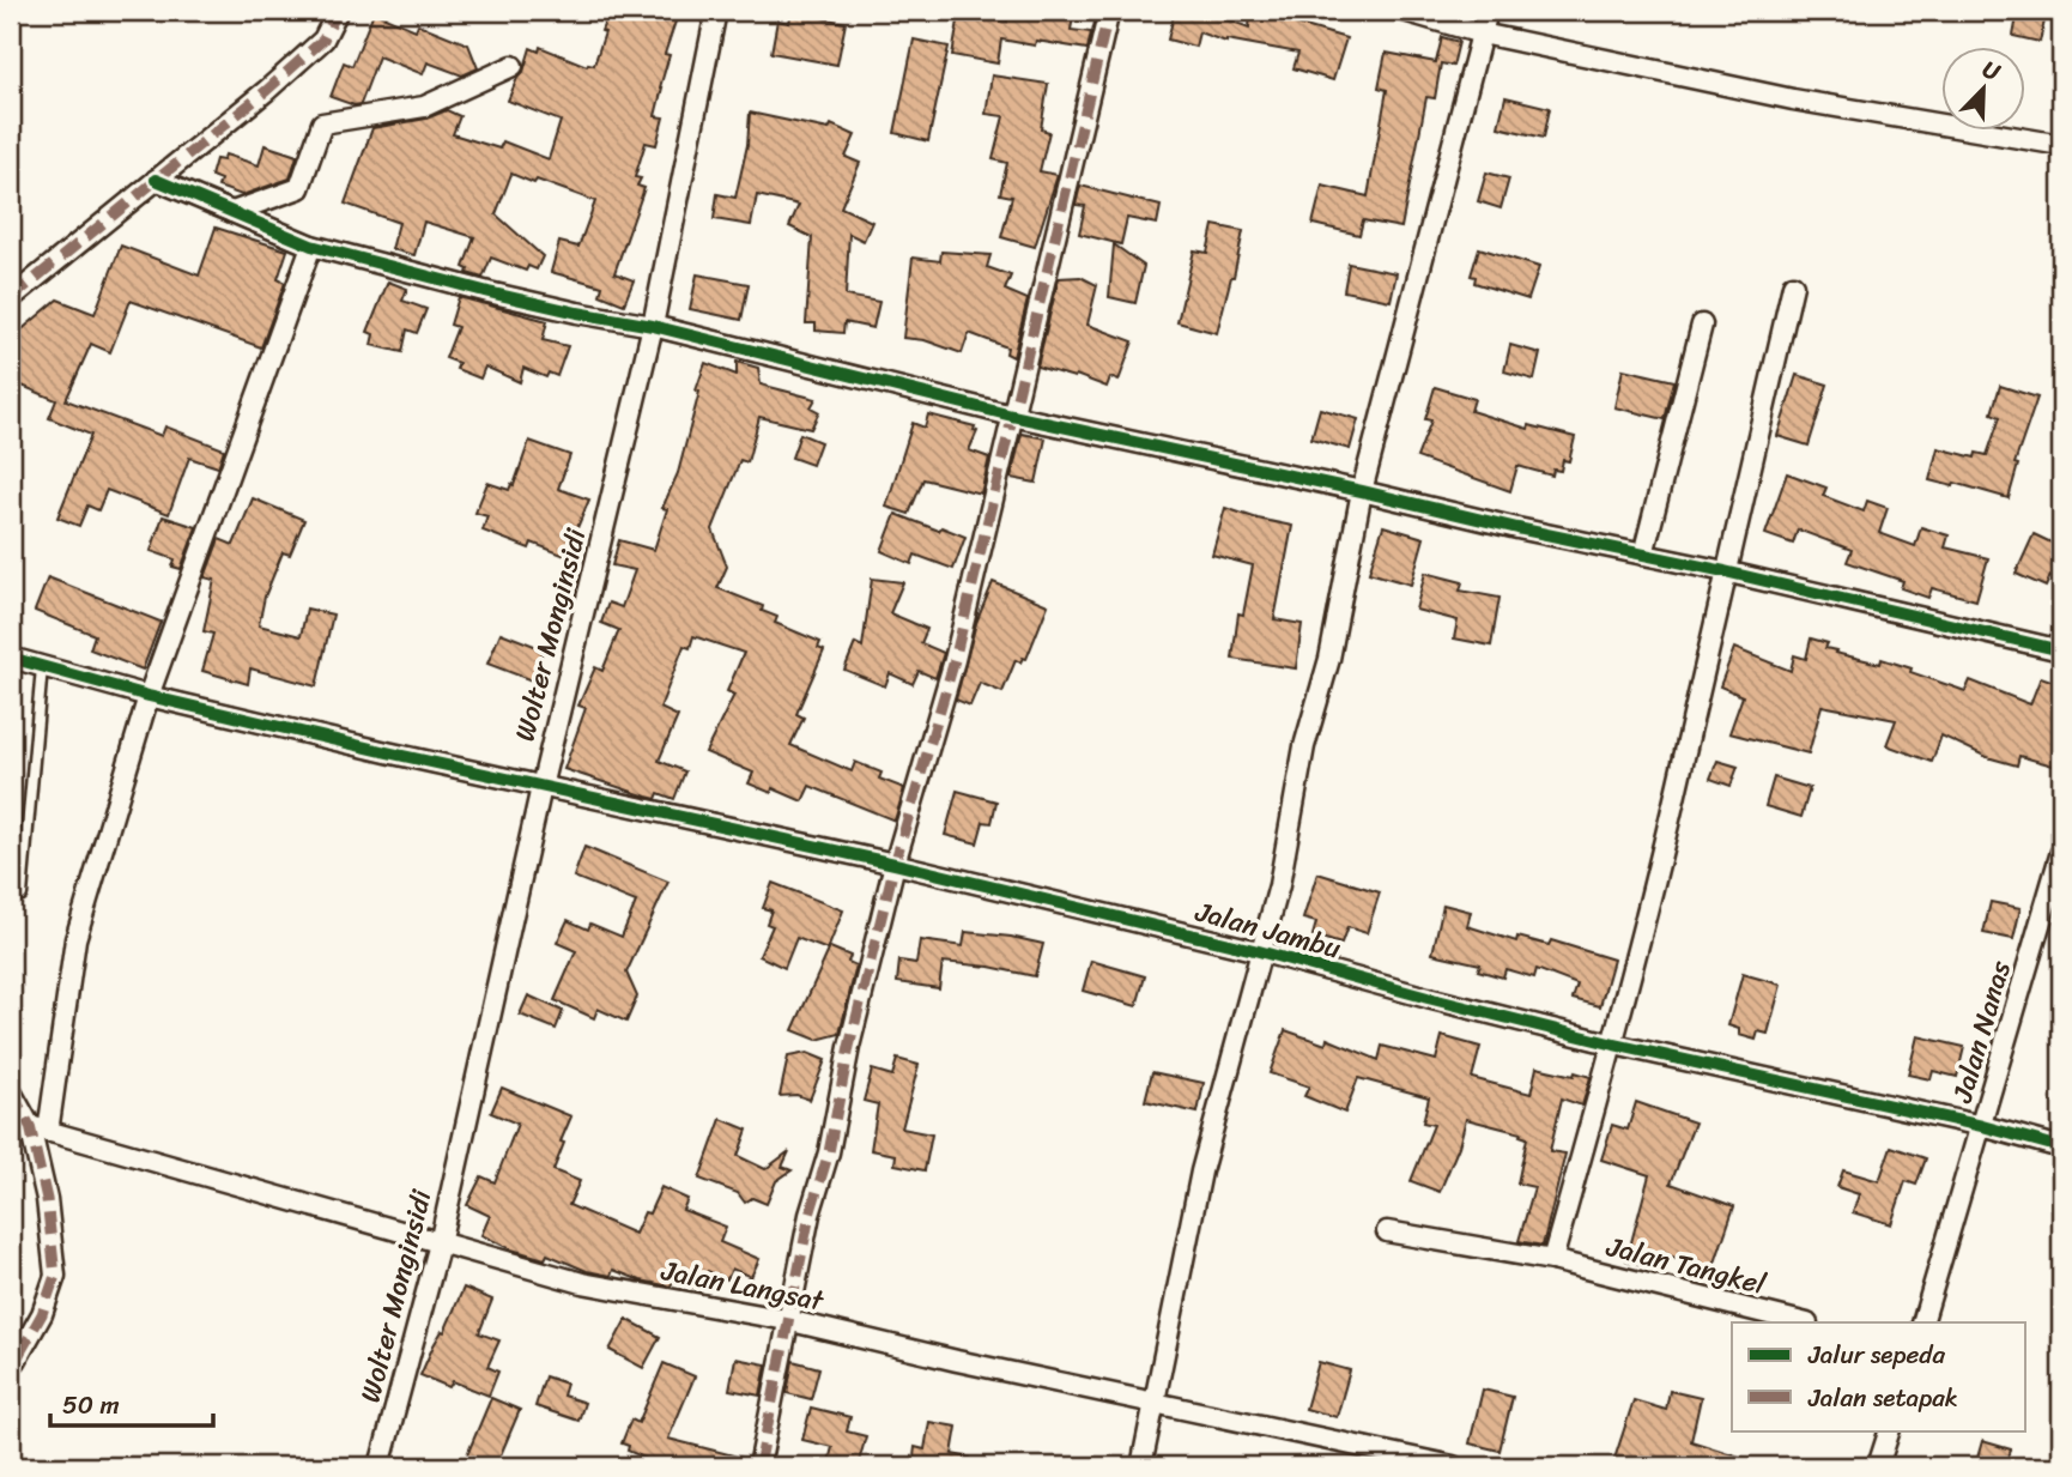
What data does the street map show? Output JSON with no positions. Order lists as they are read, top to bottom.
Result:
{
  "streets": {
    "street": [
      "Wolter Monginsidi",
      "Jalan Jambu",
      "Jalan Nanas",
      "Jalan Tangkel",
      "Jalan Langsat"
    ]
  },
  "crossings": [
    ["Wolter Monginsidi", "Jalan Jambu"],
    ["Wolter Monginsidi", "Jalan Langsat"],
    ["Jalan Jambu", "Jalan Nanas"]
  ],
  "legend": ["Jalur sepeda", "Jalan setapak"],
  "scale_bar": "50 m",
  "north": "top right"
}
